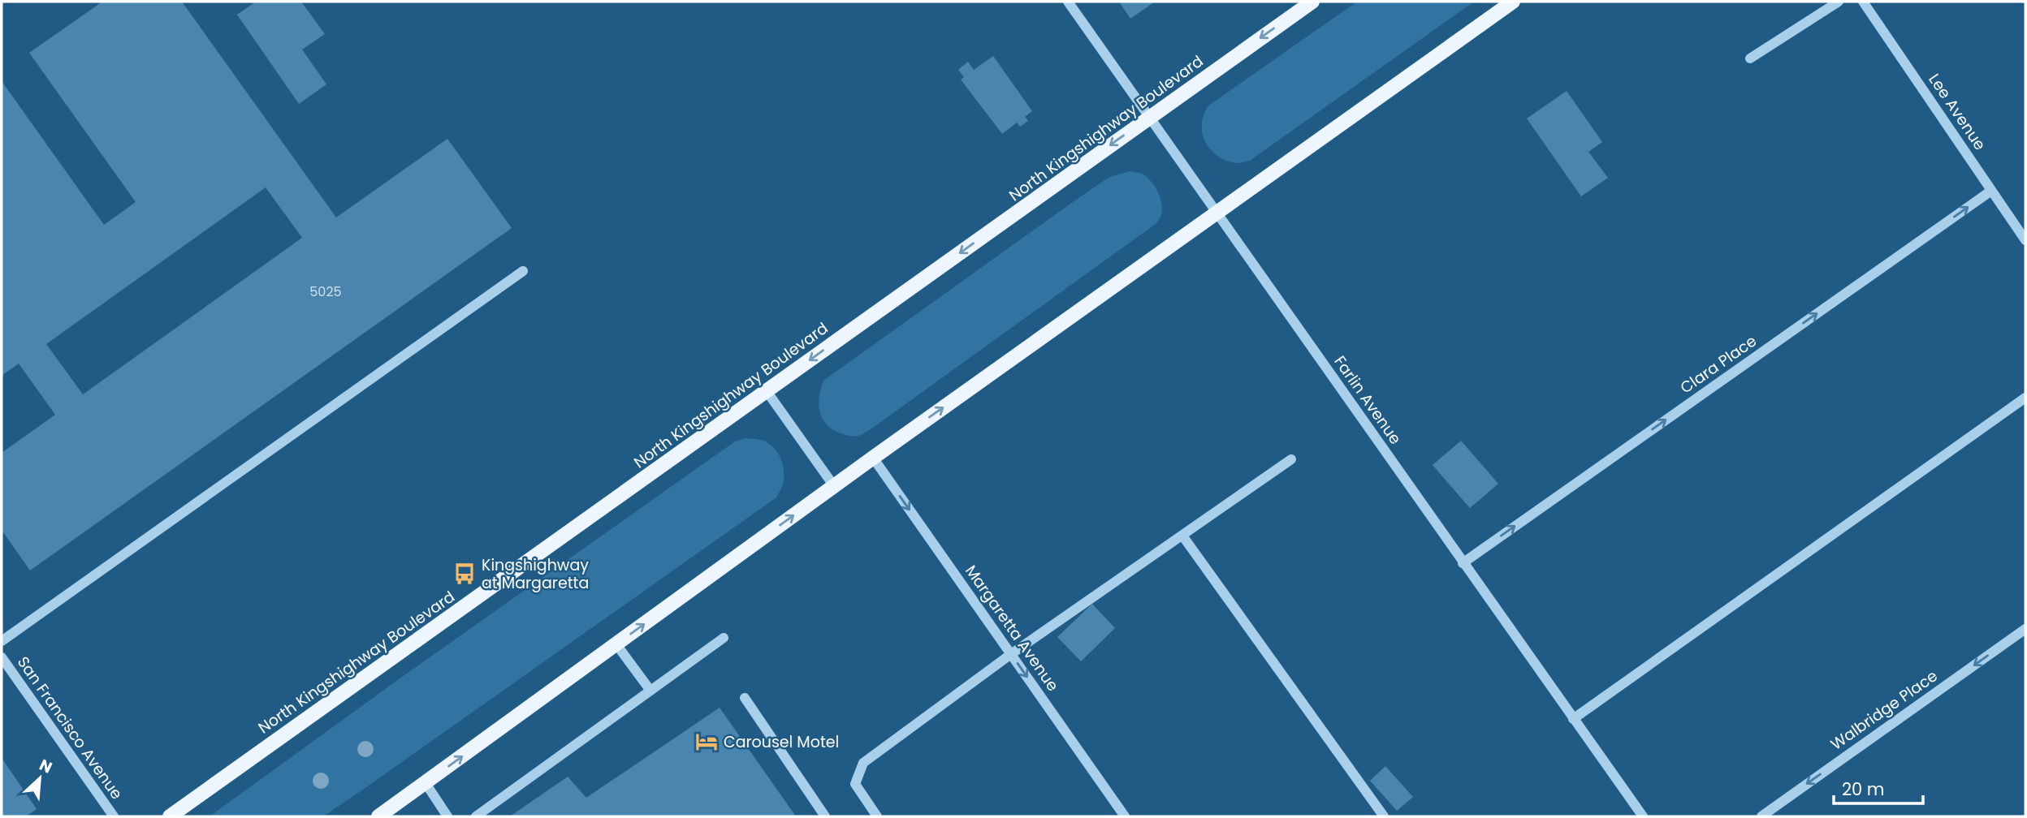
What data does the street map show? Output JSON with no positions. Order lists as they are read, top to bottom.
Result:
{
  "streets": {
    "main road": ["North Kingshighway Boulevard"],
    "street": [
      "Lee Avenue",
      "Clara Place",
      "Farlin Avenue",
      "Margaretta Avenue",
      "Walbridge Place",
      "San Francisco Avenue"
    ]
  },
  "crossings": [
    ["Lee Avenue", "Clara Place"],
    ["North Kingshighway Boulevard", "Farlin Avenue"],
    ["Clara Place", "Farlin Avenue"]
  ],
  "one_way": ["Clara Place", "Margaretta Avenue", "Walbridge Place"],
  "places": {
    "bus stop": ["Kingshighway at Margaretta"],
    "hotel": ["Carousel Motel"]
  },
  "house_numbers": ["5025"],
  "scale_bar": "20 m",
  "north": "top right"
}
